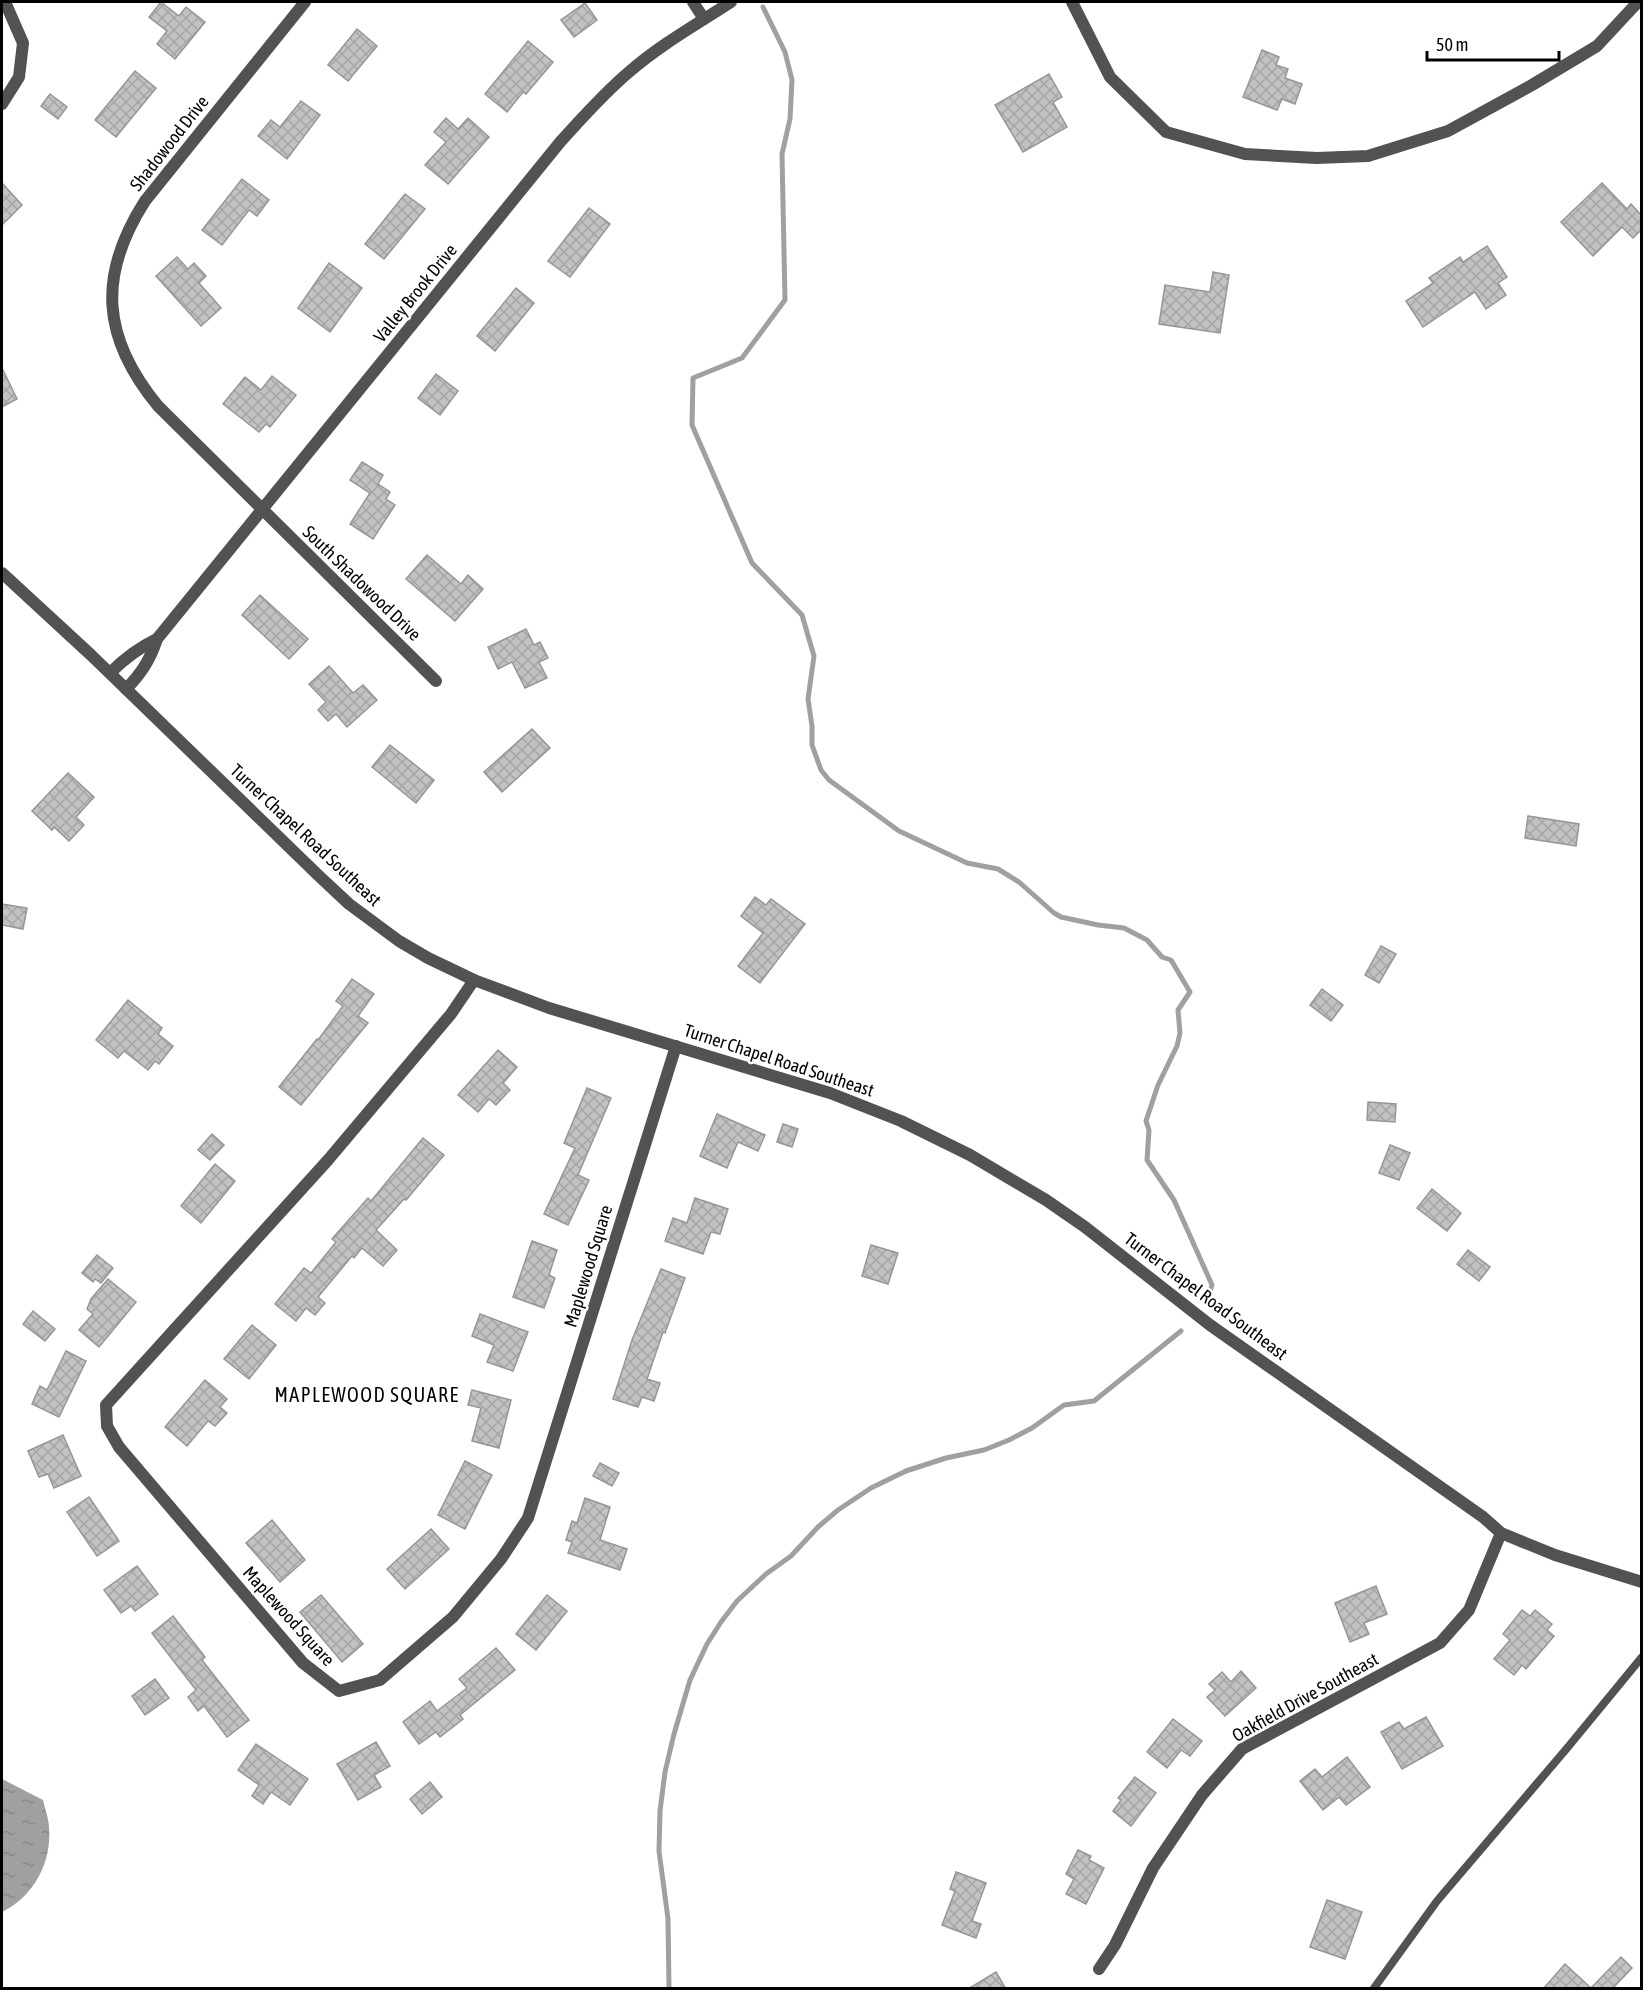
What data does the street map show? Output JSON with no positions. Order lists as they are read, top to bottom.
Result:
{
  "streets": {
    "street": [
      "Shadowood Drive",
      "Valley Brook Drive",
      "South Shadowood Drive",
      "Turner Chapel Road Southeast",
      "Maplewood Square",
      "Oakfield Drive Southeast"
    ]
  },
  "crossings": [
    ["Shadowood Drive", "Valley Brook Drive"],
    ["Shadowood Drive", "South Shadowood Drive"],
    ["Valley Brook Drive", "South Shadowood Drive"],
    ["Valley Brook Drive", "Turner Chapel Road Southeast"],
    ["Turner Chapel Road Southeast", "Maplewood Square"],
    ["Turner Chapel Road Southeast", "Oakfield Drive Southeast"]
  ],
  "districts": ["MAPLEWOOD SQUARE"],
  "scale_bar": "50 m"
}
